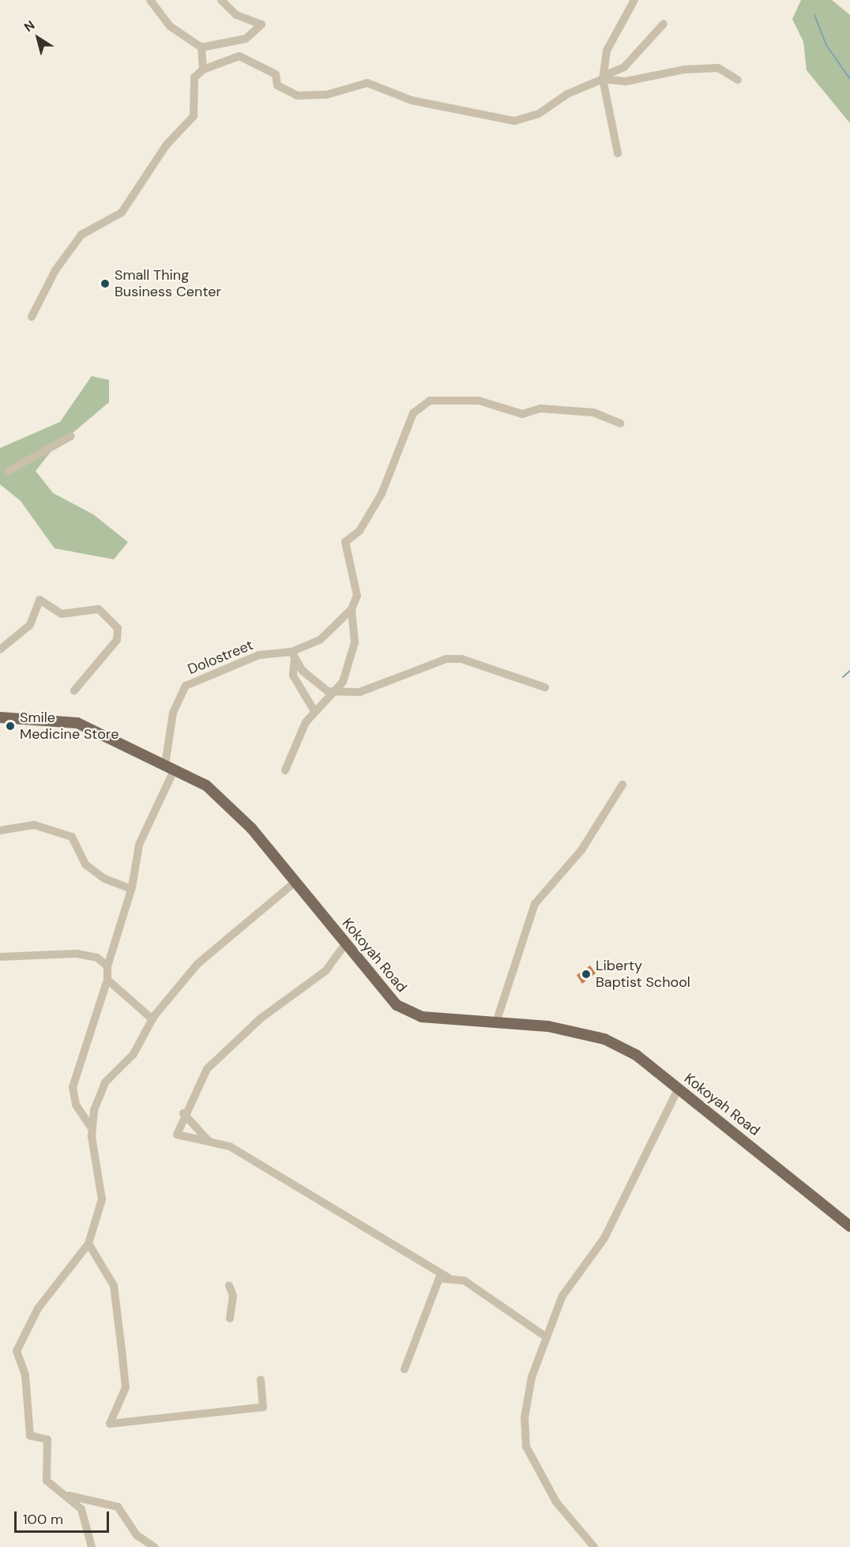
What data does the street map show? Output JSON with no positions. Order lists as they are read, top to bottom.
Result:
{
  "streets": {
    "main road": ["Kokoyah Road"],
    "street": ["Dolostreet"]
  },
  "crossings": [
    ["Dolostreet", "Kokoyah Road"]
  ],
  "places": ["Small Thing Business Center", "Smile Medicine Store", "Liberty Baptist School"],
  "scale_bar": "100 m",
  "north": "top left"
}
